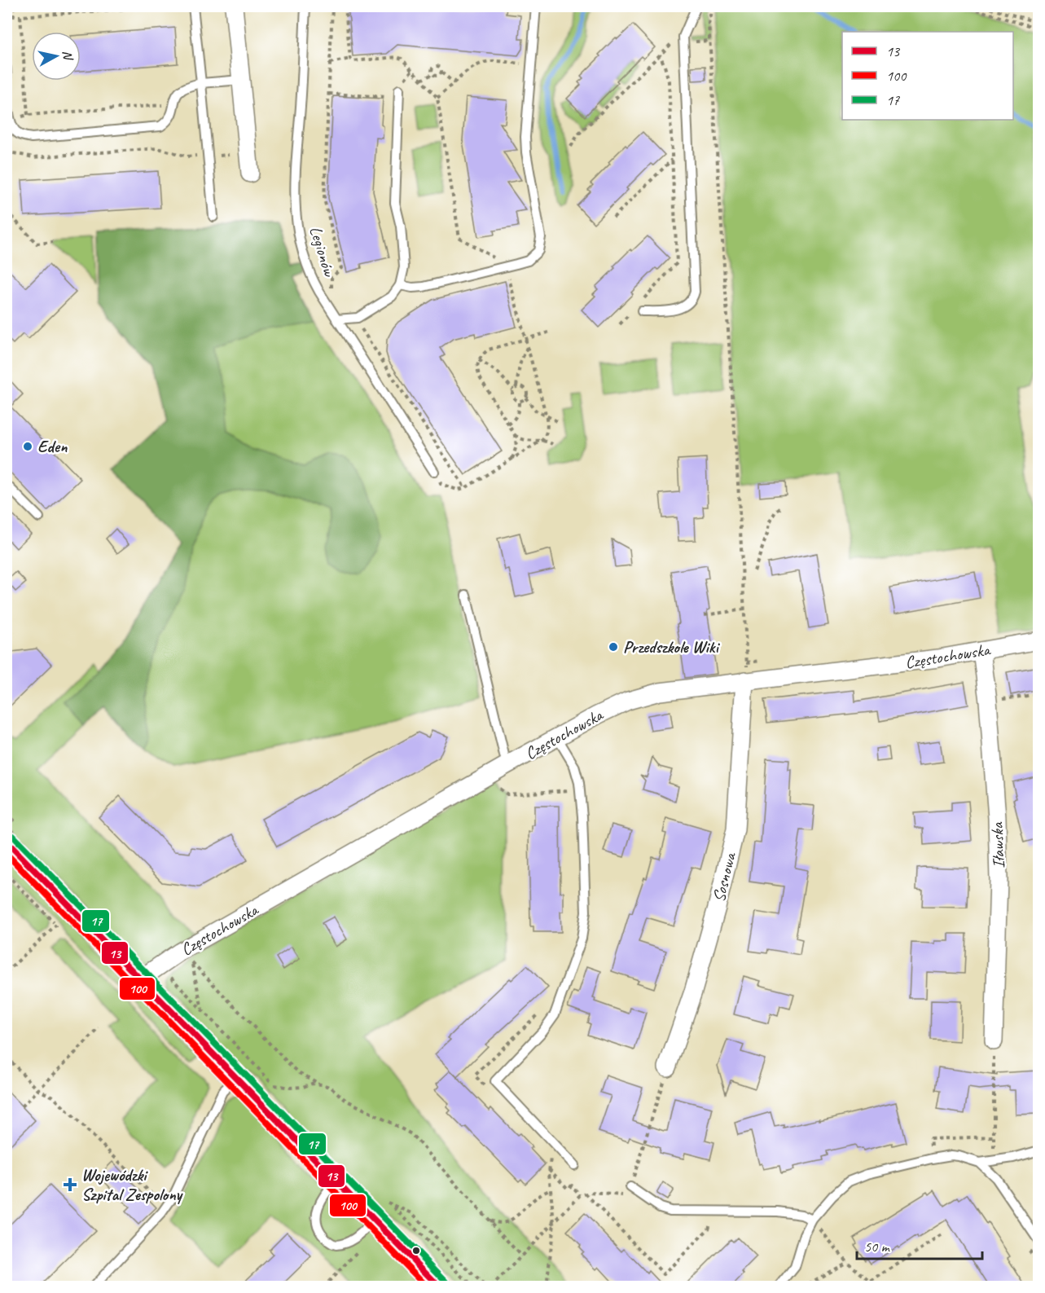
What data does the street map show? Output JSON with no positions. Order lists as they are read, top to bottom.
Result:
{
  "streets": {
    "street": ["Częstochowska", "Iławska", "Sosnowa"],
    "lane": ["Legionów"]
  },
  "crossings": [
    ["Częstochowska", "Iławska"],
    ["Częstochowska", "Sosnowa"]
  ],
  "places": {
    "other": ["Eden", "Przedszkole Wiki"],
    "health": ["Wojewódzki Szpital Zespolony"]
  },
  "lines": ["transit line 17", "transit line 13", "transit line 100"],
  "legend": ["13", "100", "17"],
  "scale_bar": "50 m",
  "north": "right"
}
